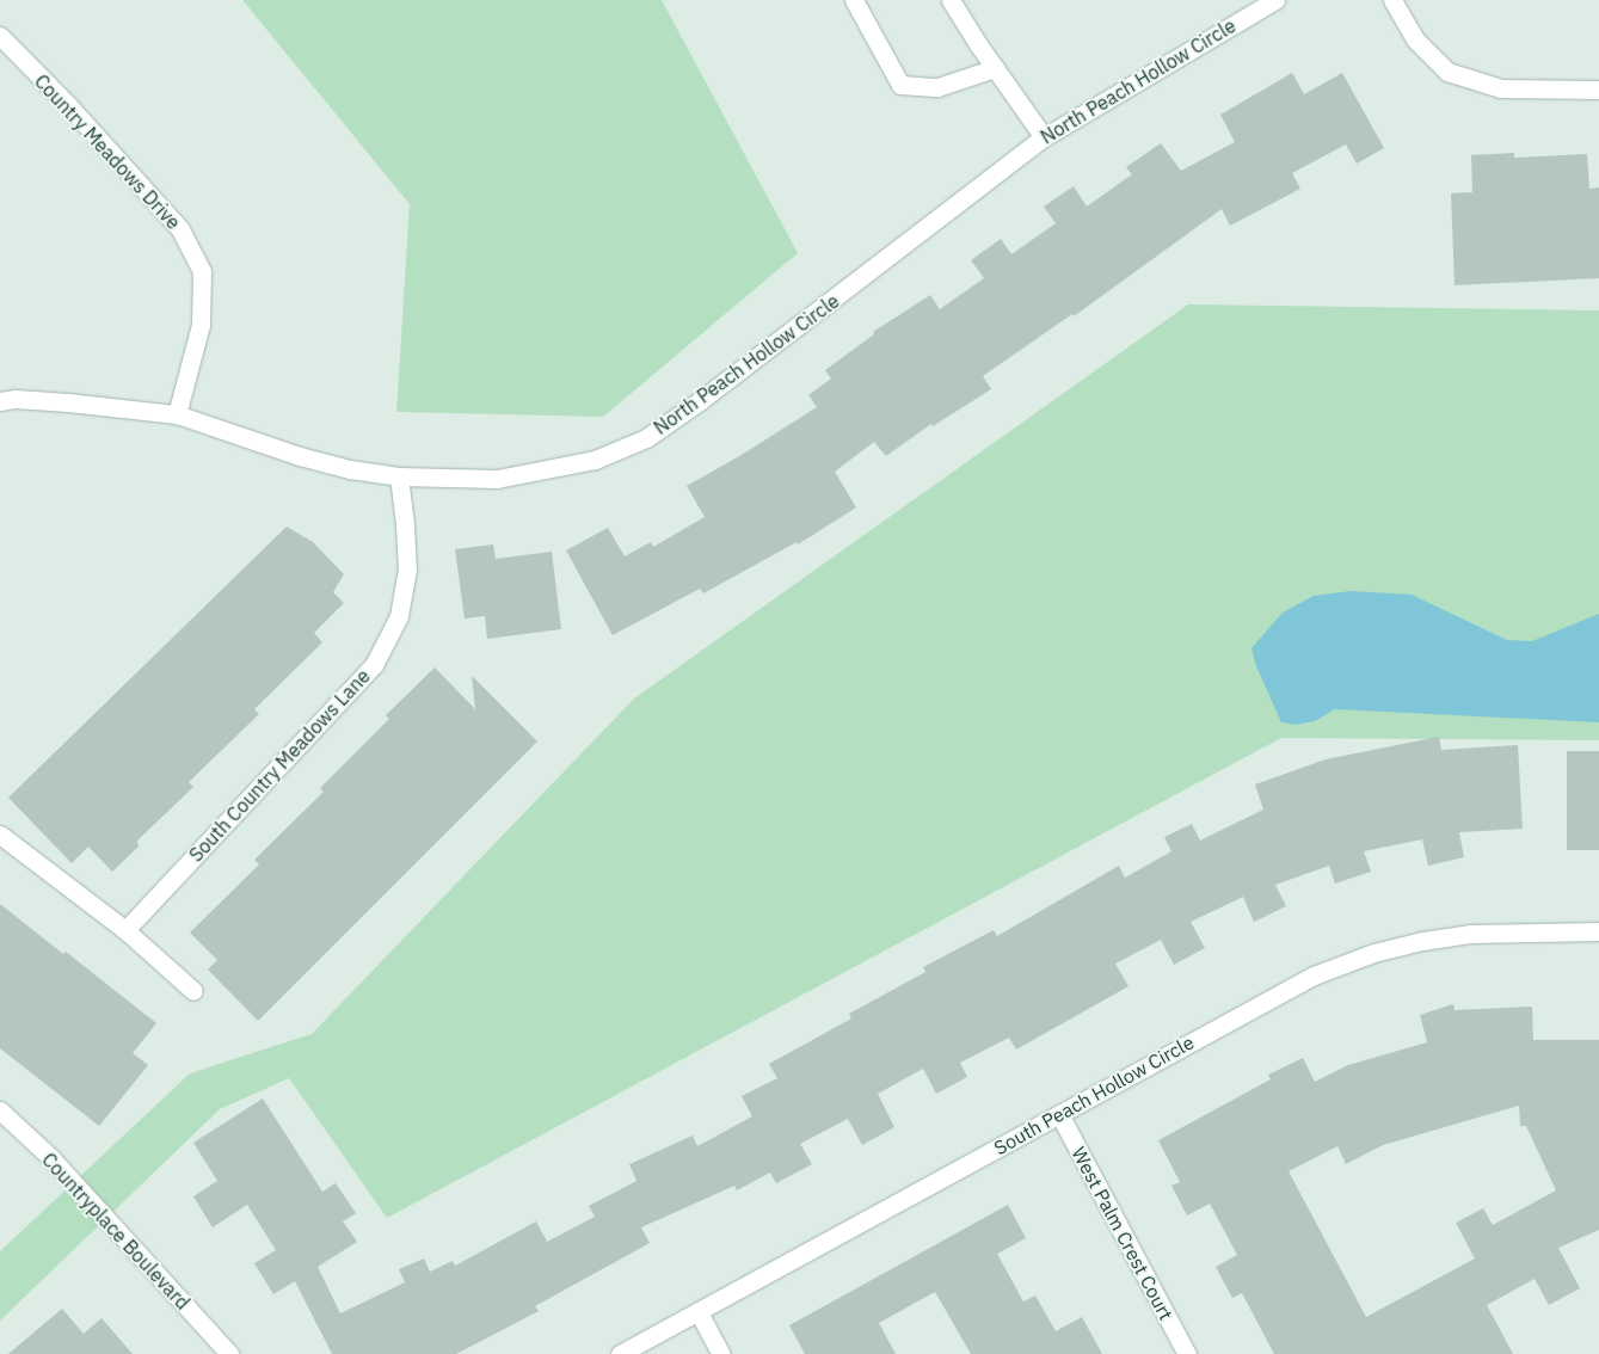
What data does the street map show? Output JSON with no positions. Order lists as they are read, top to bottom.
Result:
{
  "streets": {
    "street": [
      "North Peach Hollow Circle",
      "Country Meadows Drive",
      "South Country Meadows Lane",
      "South Peach Hollow Circle",
      "Countryplace Boulevard",
      "West Palm Crest Court"
    ]
  },
  "crossings": [
    ["North Peach Hollow Circle", "Country Meadows Drive"],
    ["North Peach Hollow Circle", "South Country Meadows Lane"],
    ["South Peach Hollow Circle", "West Palm Crest Court"]
  ]
}
